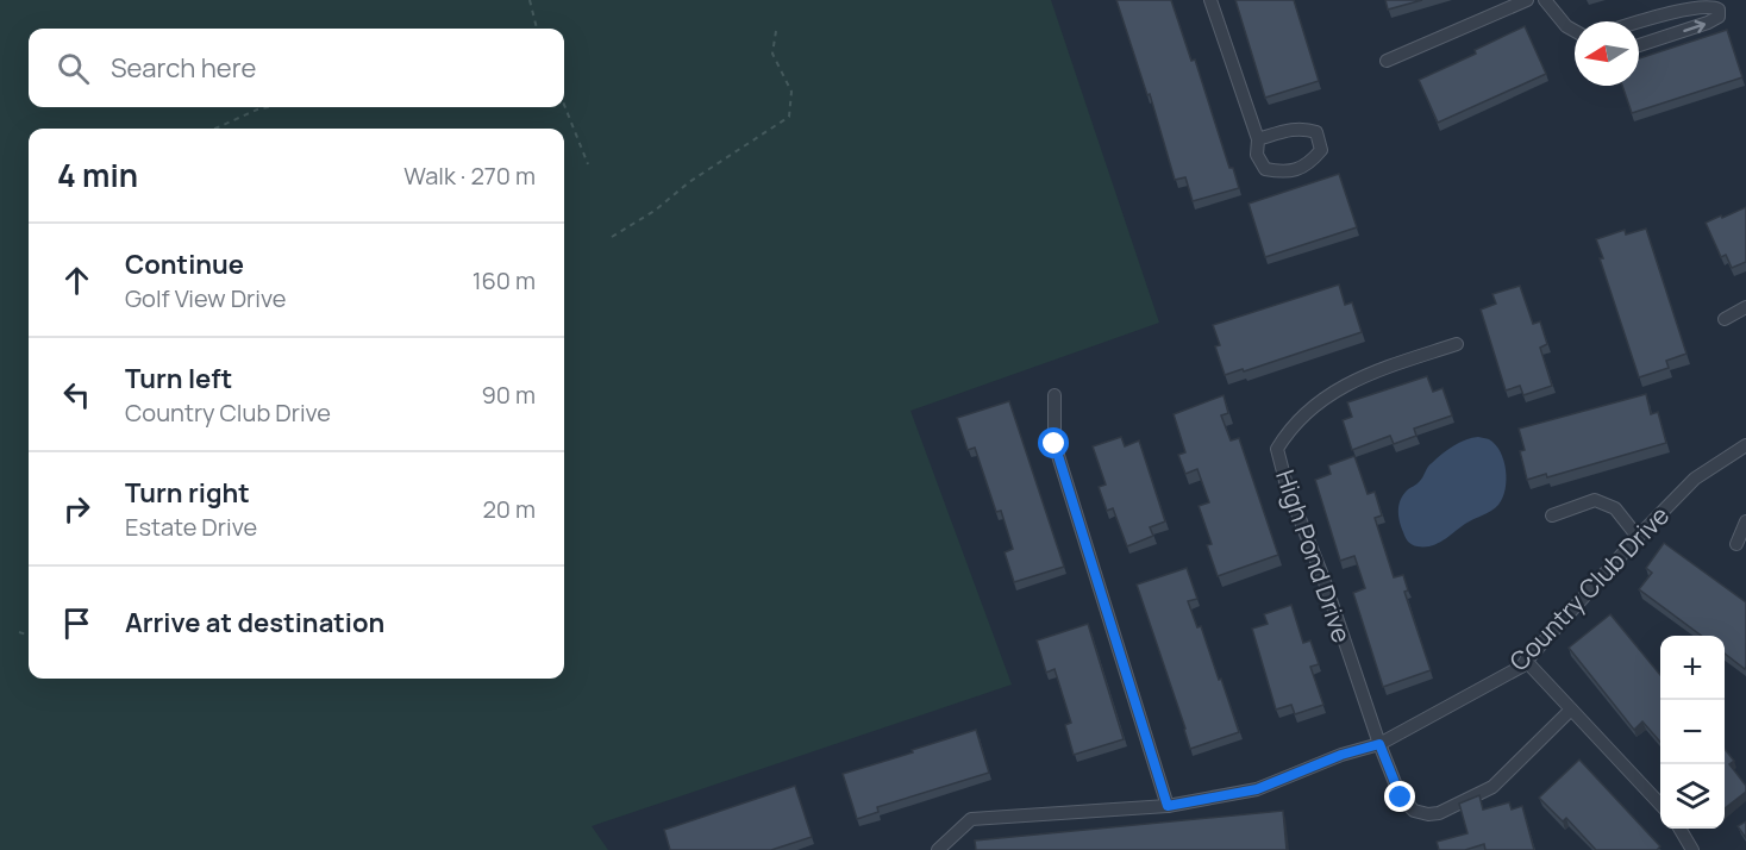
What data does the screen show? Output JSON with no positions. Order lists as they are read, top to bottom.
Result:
{
  "streets": {
    "street": ["High Pond Drive", "Country Club Drive"]
  },
  "crossings": [
    ["High Pond Drive", "Country Club Drive"]
  ],
  "north": "left",
  "page": {
    "search": "Search here",
    "heading": ["4 min", "Walk · 270 m"],
    "list": [
      ["Continue", "Golf View Drive", "160 m"],
      ["Turn left", "Country Club Drive", "90 m"],
      ["Turn right", "Estate Drive", "20 m"],
      "Arrive at destination"
    ],
    "map_buttons": ["+", "−"]
  }
}
